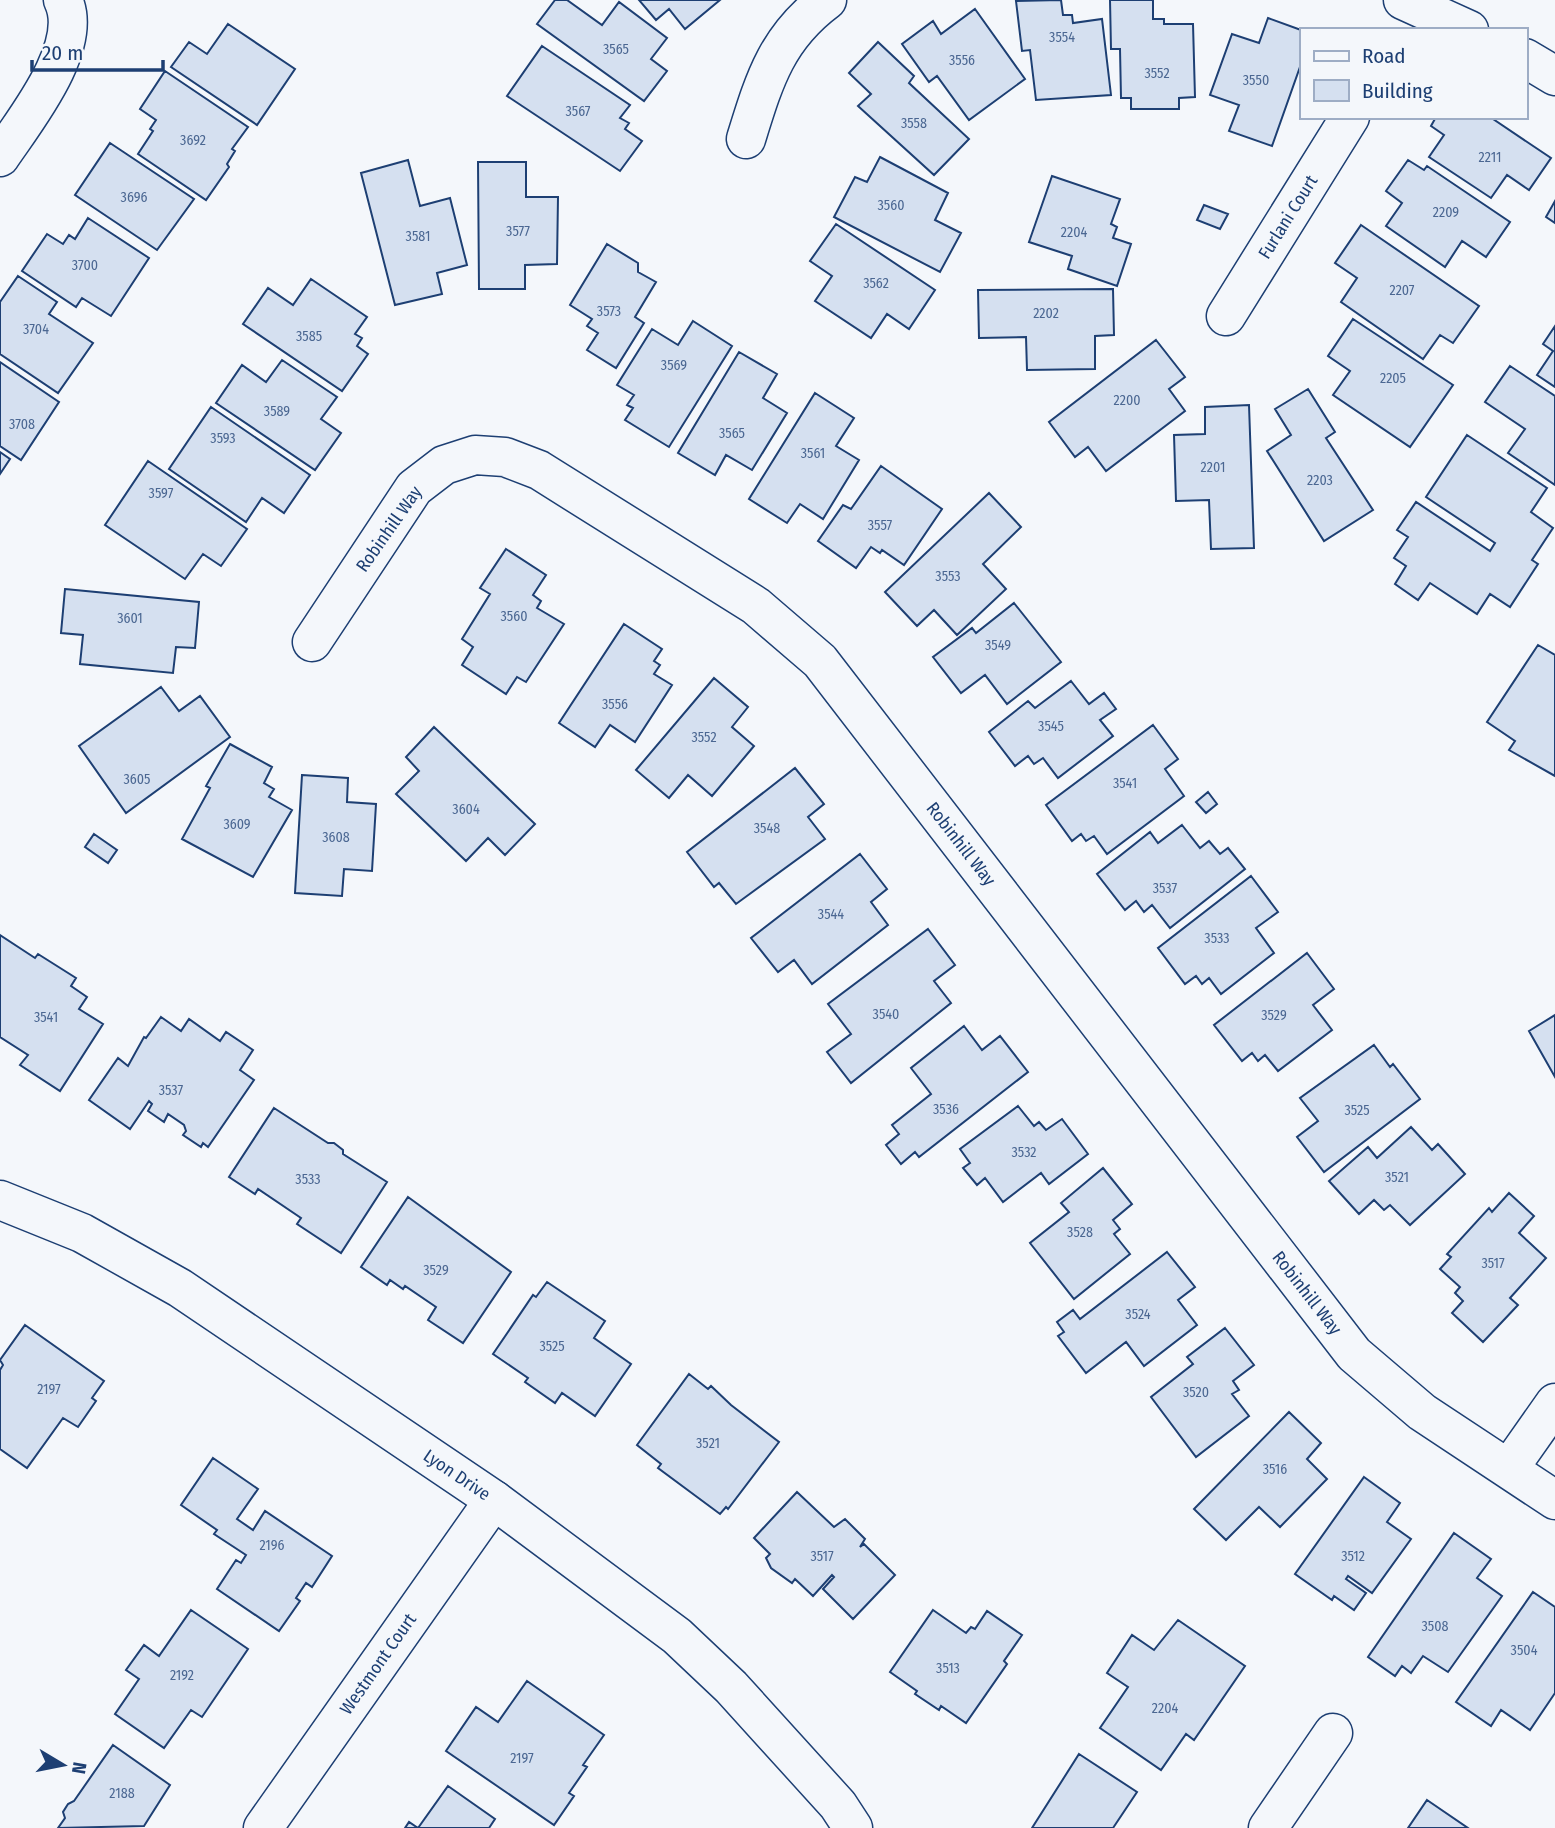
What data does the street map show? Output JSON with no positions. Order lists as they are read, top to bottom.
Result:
{
  "streets": {
    "street": [
      "Furlani Court",
      "Robinhill Way",
      "Lyon Drive",
      "Westmont Court"
    ]
  },
  "crossings": [
    ["Lyon Drive", "Westmont Court"]
  ],
  "house_numbers": [
    "3554",
    "3565",
    "3556",
    "3552",
    "3550",
    "3567",
    "3558",
    "3692",
    "2211",
    "3696",
    "3560",
    "2209",
    "3577",
    "2204",
    "3581",
    "3700",
    "3562",
    "2207",
    "3573",
    "2202",
    "3704",
    "3585",
    "3569",
    "2205",
    "2200",
    "3589",
    "3708",
    "3565",
    "3593",
    "3561",
    "2201",
    "2203",
    "3597",
    "3557",
    "3553",
    "3560",
    "3601",
    "3549",
    "3556",
    "3545",
    "3552",
    "3605",
    "3541",
    "3604",
    "3609",
    "3548",
    "3608",
    "3537",
    "3544",
    "3533",
    "3540",
    "3529",
    "3541",
    "3537",
    "3536",
    "3525",
    "3532",
    "3521",
    "3533",
    "3528",
    "3517",
    "3529",
    "3524",
    "3525",
    "2197",
    "3520",
    "3521",
    "3516",
    "2196",
    "3517",
    "3512",
    "3508",
    "3504",
    "3513",
    "2192",
    "2204",
    "2197",
    "2188"
  ],
  "legend": ["Road", "Building"],
  "scale_bar": "20 m",
  "north": "right"
}
